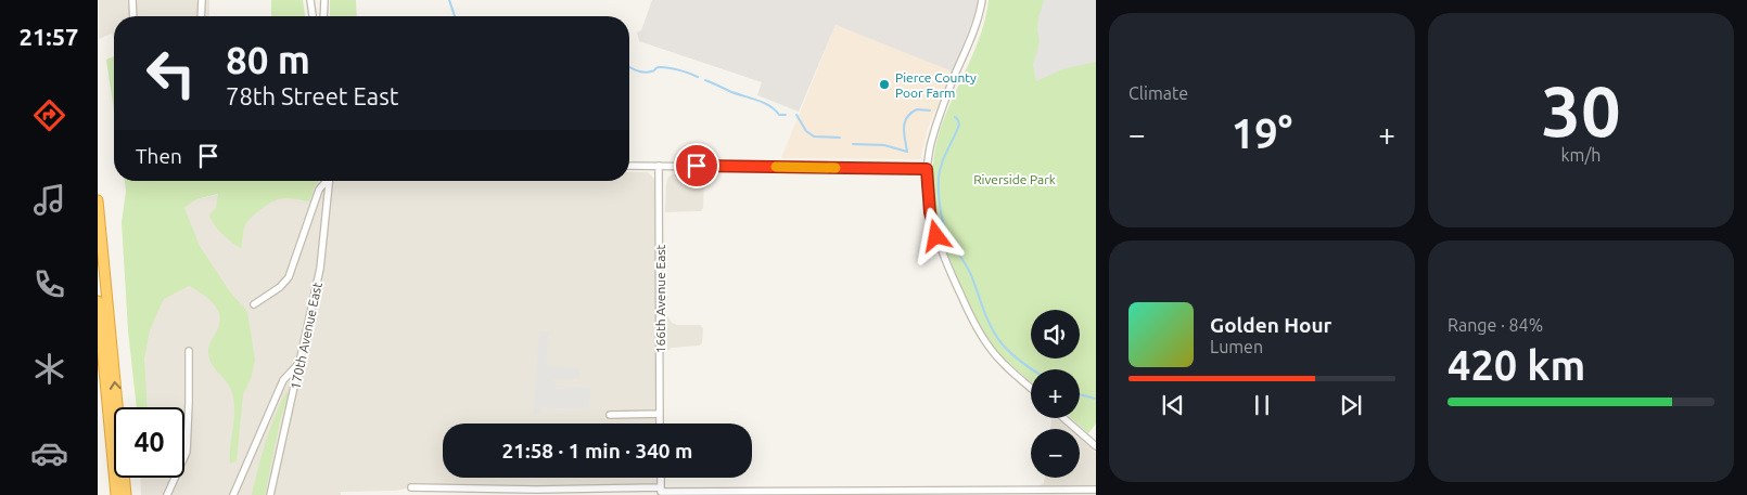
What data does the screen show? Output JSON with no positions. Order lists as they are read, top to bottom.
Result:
{
  "streets": {
    "street": ["166th Avenue East", "170th Avenue East"]
  },
  "parks": ["Riverside Park"],
  "places": ["Pierce County Poor Farm"],
  "page": {
    "tabs": "21:57",
    "tile": [
      "Climate",
      ["30", "km/h"],
      ["Range · 84%", "420 km"]
    ],
    "turn": ["80 m", "78th Street East"],
    "heat": ["−", "19°", "+"],
    "then": "Then",
    "song": ["Golden Hour", "Lumen"],
    "map_buttons": ["+", "−"],
    "limit": "40",
    "trip": "21:58 · 1 min · 340 m"
  }
}
